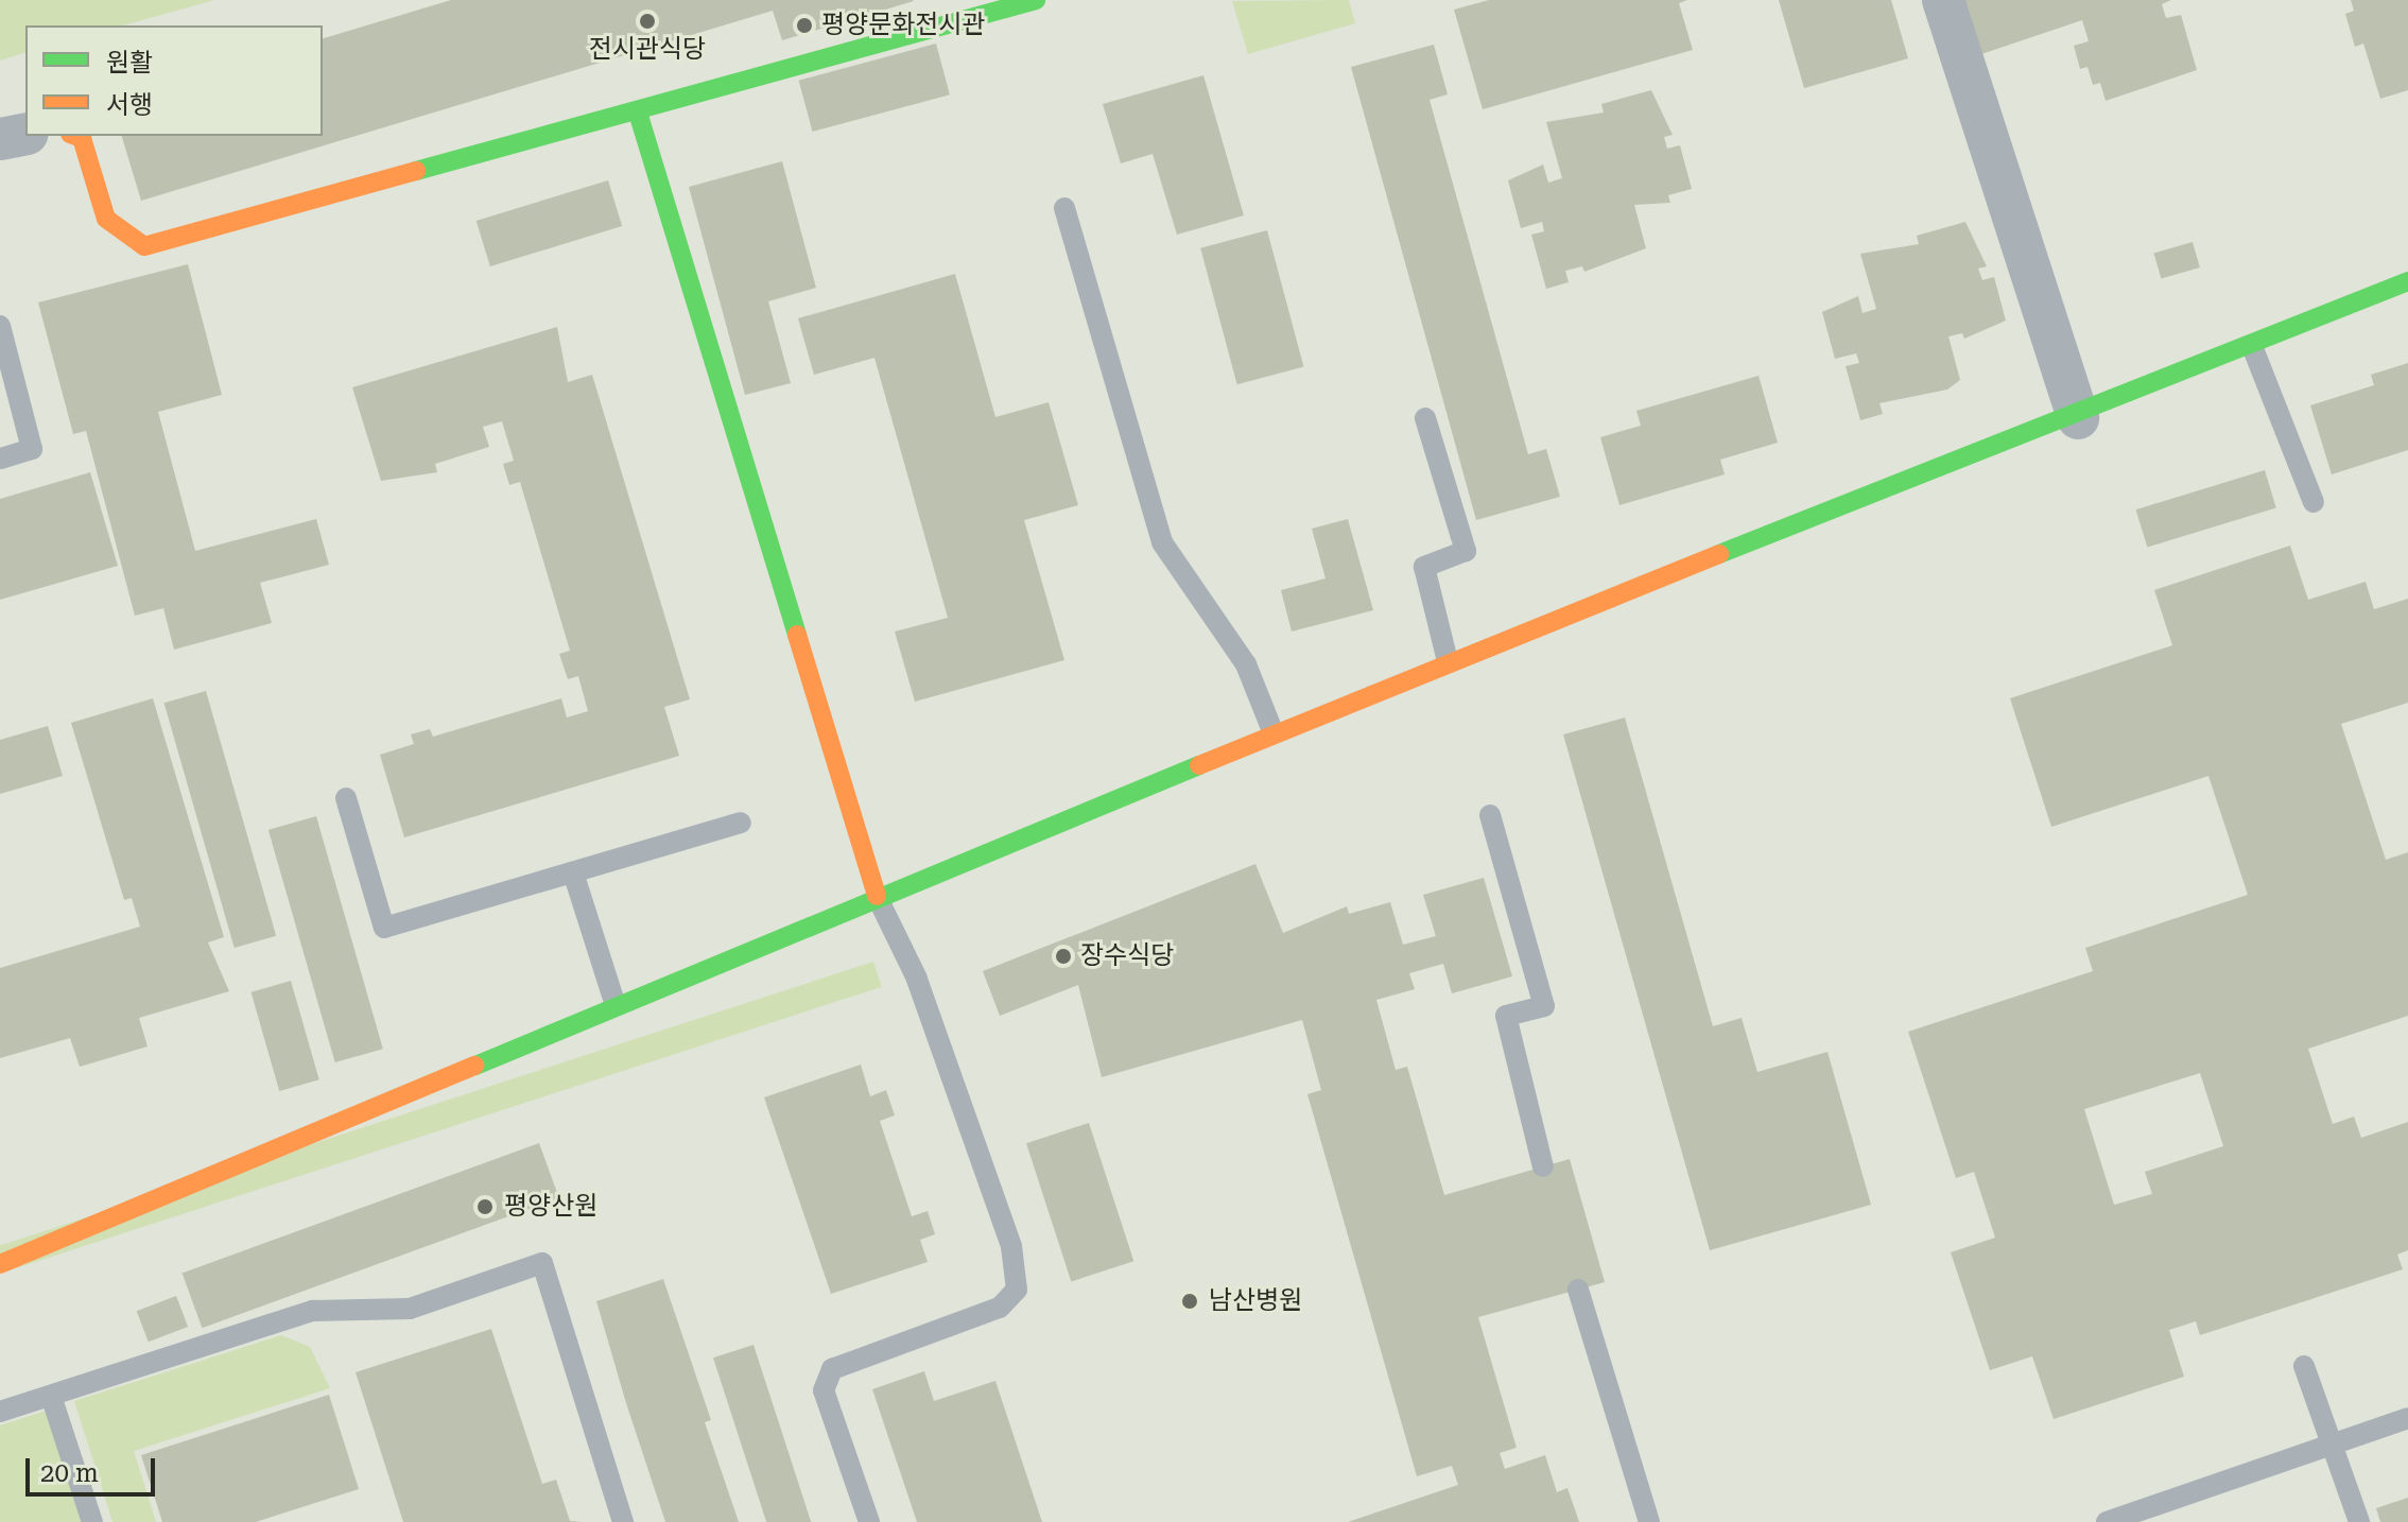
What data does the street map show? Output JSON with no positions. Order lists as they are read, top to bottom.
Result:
{
  "places": [
    "전시관식당",
    "평양문화전시관",
    "장수식당",
    "평양산원",
    "남산병원"
  ],
  "legend": ["원활", "서행"],
  "scale_bar": "20 m"
}
